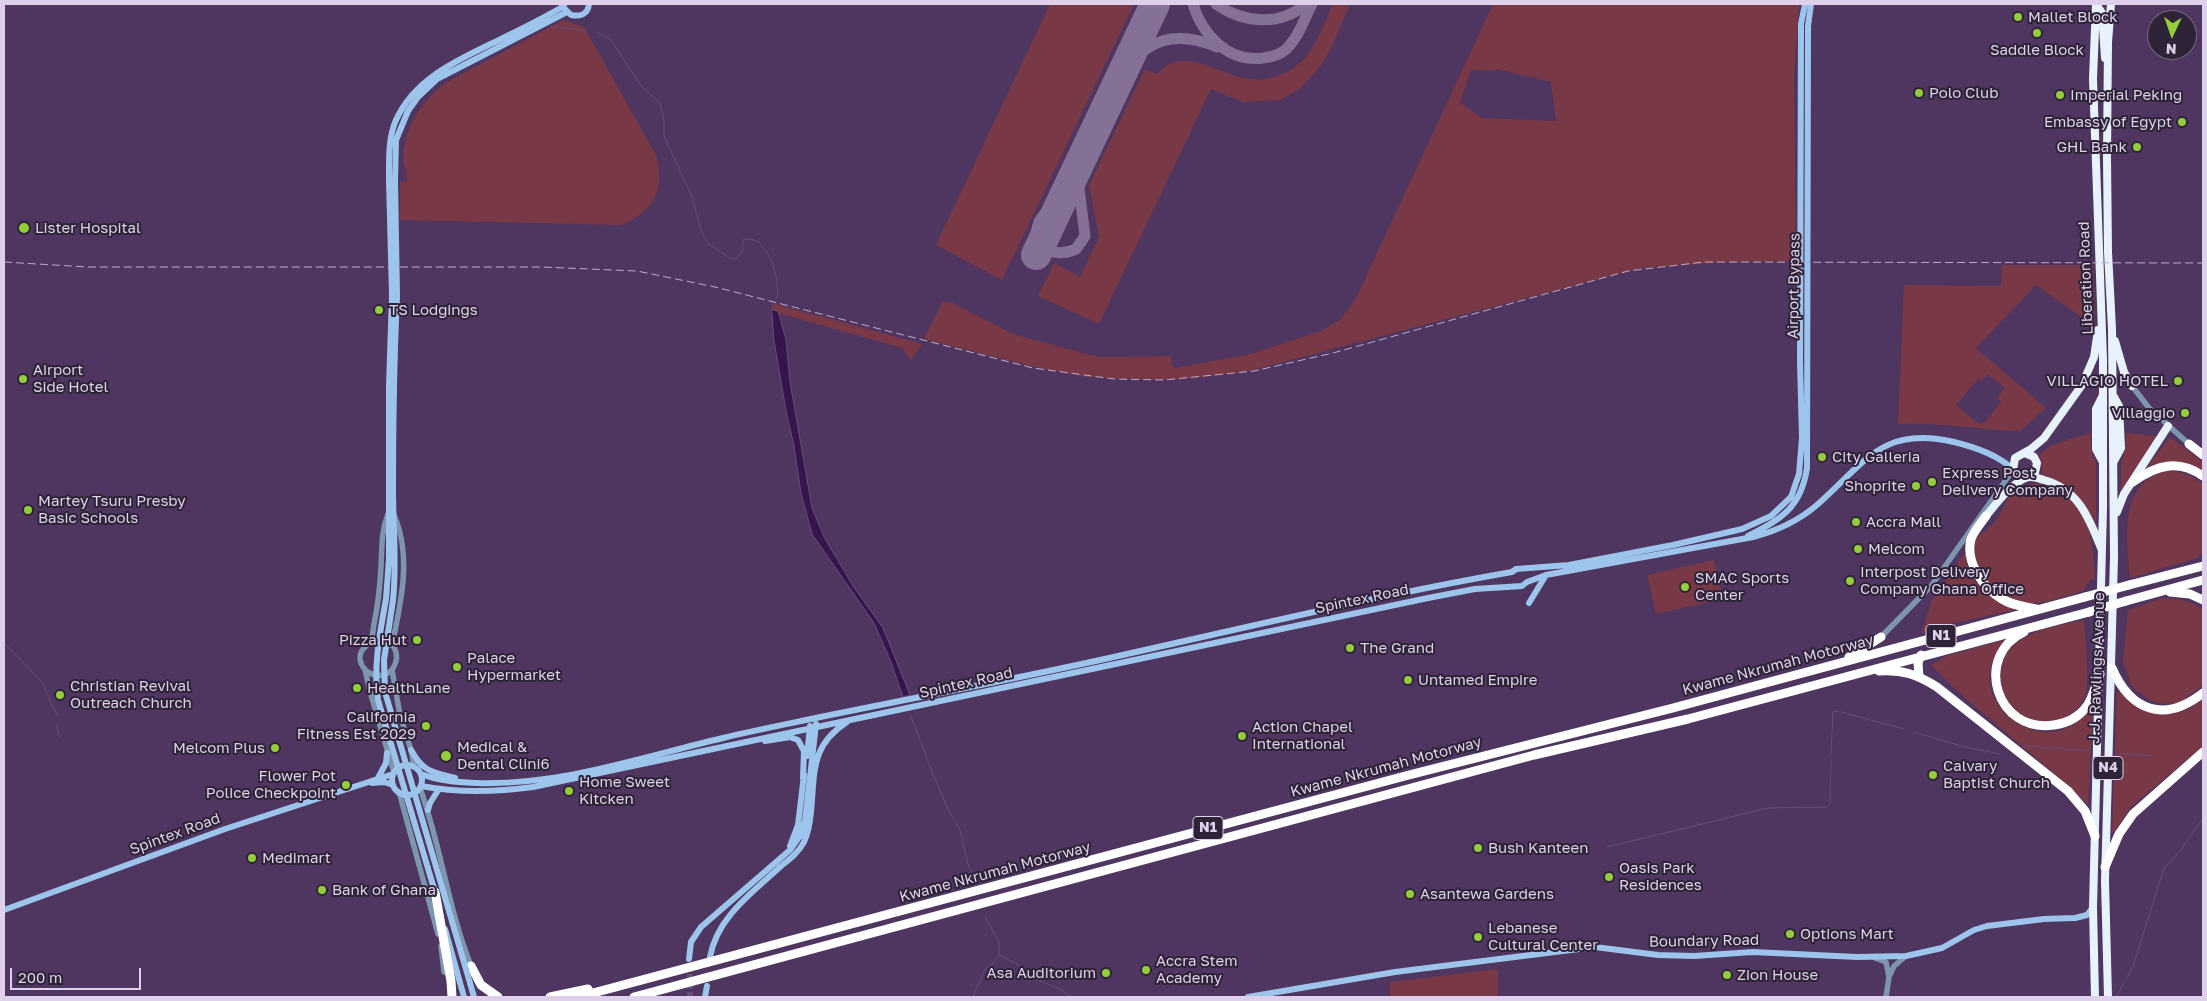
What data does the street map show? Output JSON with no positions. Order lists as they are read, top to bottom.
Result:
{
  "streets": {
    "highway": [
      "Liberation Road",
      "N1",
      "Kwame Nkrumah Motorway",
      "J.J. Rawlings Avenue",
      "N4"
    ],
    "main road": ["Airport Bypass", "Spintex Road", "Boundary Road"]
  },
  "crossings": [
    ["Liberation Road", "J.J. Rawlings Avenue"],
    ["Airport Bypass", "Spintex Road"],
    ["J.J. Rawlings Avenue", "Boundary Road"]
  ],
  "places": [
    "Mallet Block",
    "Saddle Block",
    "Polo Club",
    "Imperial Peking",
    "Embassy of Egypt",
    "GHL Bank",
    "Lister Hospital",
    "TS Lodgings",
    "Airport Side Hotel",
    "VILLAGIO HOTEL",
    "Villaggio",
    "City Galleria",
    "Express Post Delivery Company",
    "Shoprite",
    "Martey Tsuru Presby Basic Schools",
    "Accra Mall",
    "Melcom",
    "Interpost Delivery Company Ghana Office",
    "SMAC Sports Center",
    "Pizza Hut",
    "The Grand",
    "Palace Hypermarket",
    "Untamed Empire",
    "HealthLane",
    "Christian Revival Outreach Church",
    "California Fitness Est 2029",
    "Action Chapel International",
    "Melcom Plus",
    "Medical & Dental Clini6",
    "Calvary Baptist Church",
    "Flower Pot Police Checkpoint",
    "Home Sweet Kitcken",
    "Bush Kanteen",
    "Medimart",
    "Oasis Park Residences",
    "Bank of Ghana",
    "Asantewa Gardens",
    "Options Mart",
    "Lebanese Cultural Center",
    "Accra Stem Academy",
    "Asa Auditorium",
    "Zion House"
  ],
  "scale_bar": "200 m",
  "north": "bottom"
}
